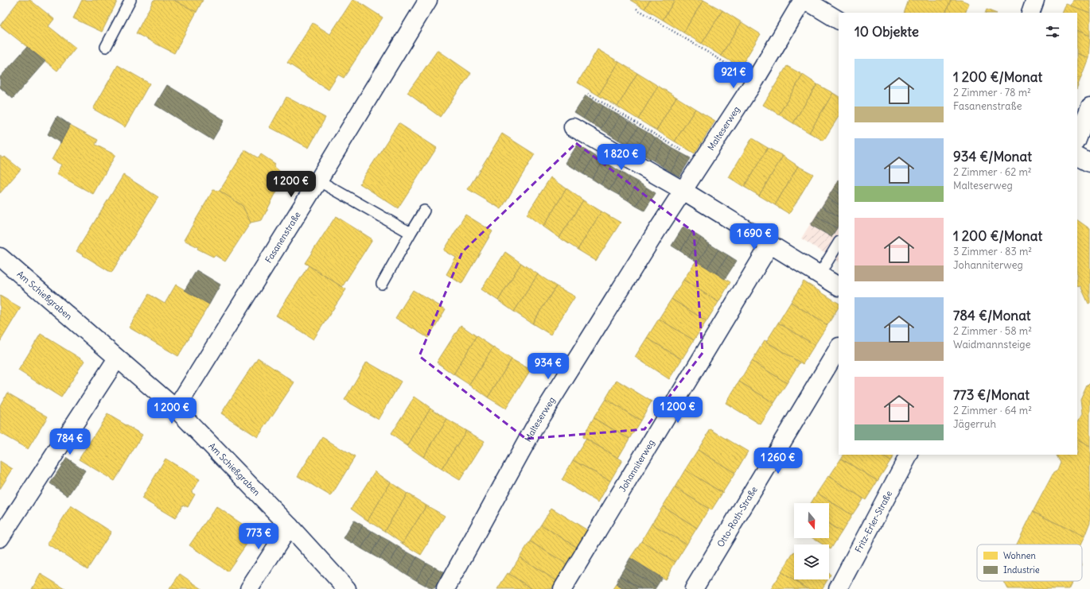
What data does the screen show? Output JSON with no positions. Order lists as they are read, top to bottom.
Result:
{
  "streets": {
    "street": [
      "Malteserweg",
      "Fasanenstraße",
      "Am Schießgraben",
      "Johanniterweg",
      "Otto-Roth-Straße",
      "Fritz-Erler-Straße"
    ]
  },
  "crossings": [
    ["Fasanenstraße", "Am Schießgraben"]
  ],
  "legend": ["Wohnen", "Industrie"],
  "north": "bottom",
  "page": {
    "heading": "10 Objekte",
    "list": [
      {
        "name": "1 200 €/Monat",
        "note": "2 Zimmer · 78 m² · Fasanenstraße"
      },
      {
        "name": "934 €/Monat",
        "note": "2 Zimmer · 62 m² · Malteserweg"
      },
      {
        "name": "1 200 €/Monat",
        "note": "3 Zimmer · 83 m² · Johanniterweg"
      },
      {
        "name": "784 €/Monat",
        "note": "2 Zimmer · 58 m² · Waidmannsteige"
      },
      {
        "name": "773 €/Monat",
        "note": "2 Zimmer · 64 m² · Jägerruh"
      }
    ],
    "price": [
      "921 €",
      "1 820 €",
      "1 200 €",
      "1 690 €",
      "934 €",
      "1 200 €",
      "1 200 €",
      "784 €",
      "1 260 €",
      "773 €"
    ]
  }
}
